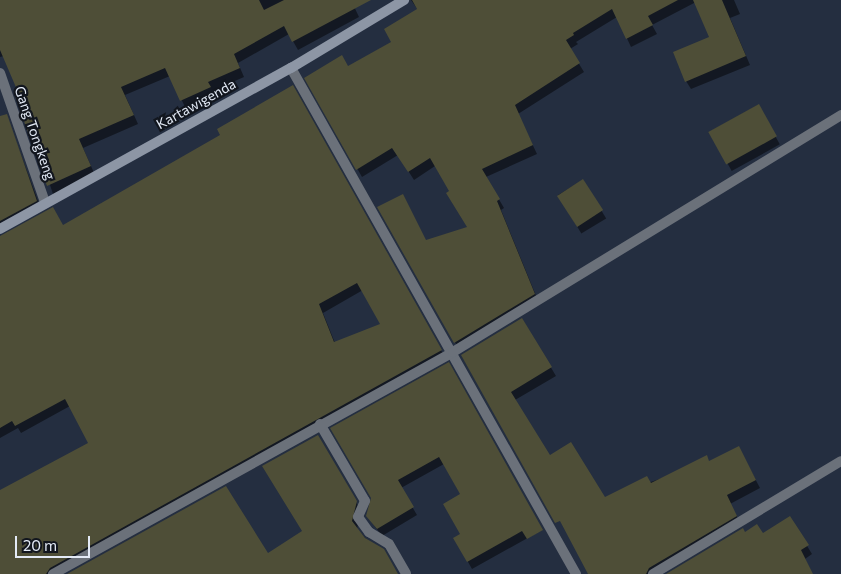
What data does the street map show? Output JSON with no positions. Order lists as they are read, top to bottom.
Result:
{
  "streets": {
    "street": ["Kartawigenda", "Gang Tongkeng"]
  },
  "crossings": [
    ["Kartawigenda", "Gang Tongkeng"]
  ],
  "scale_bar": "20 m"
}
